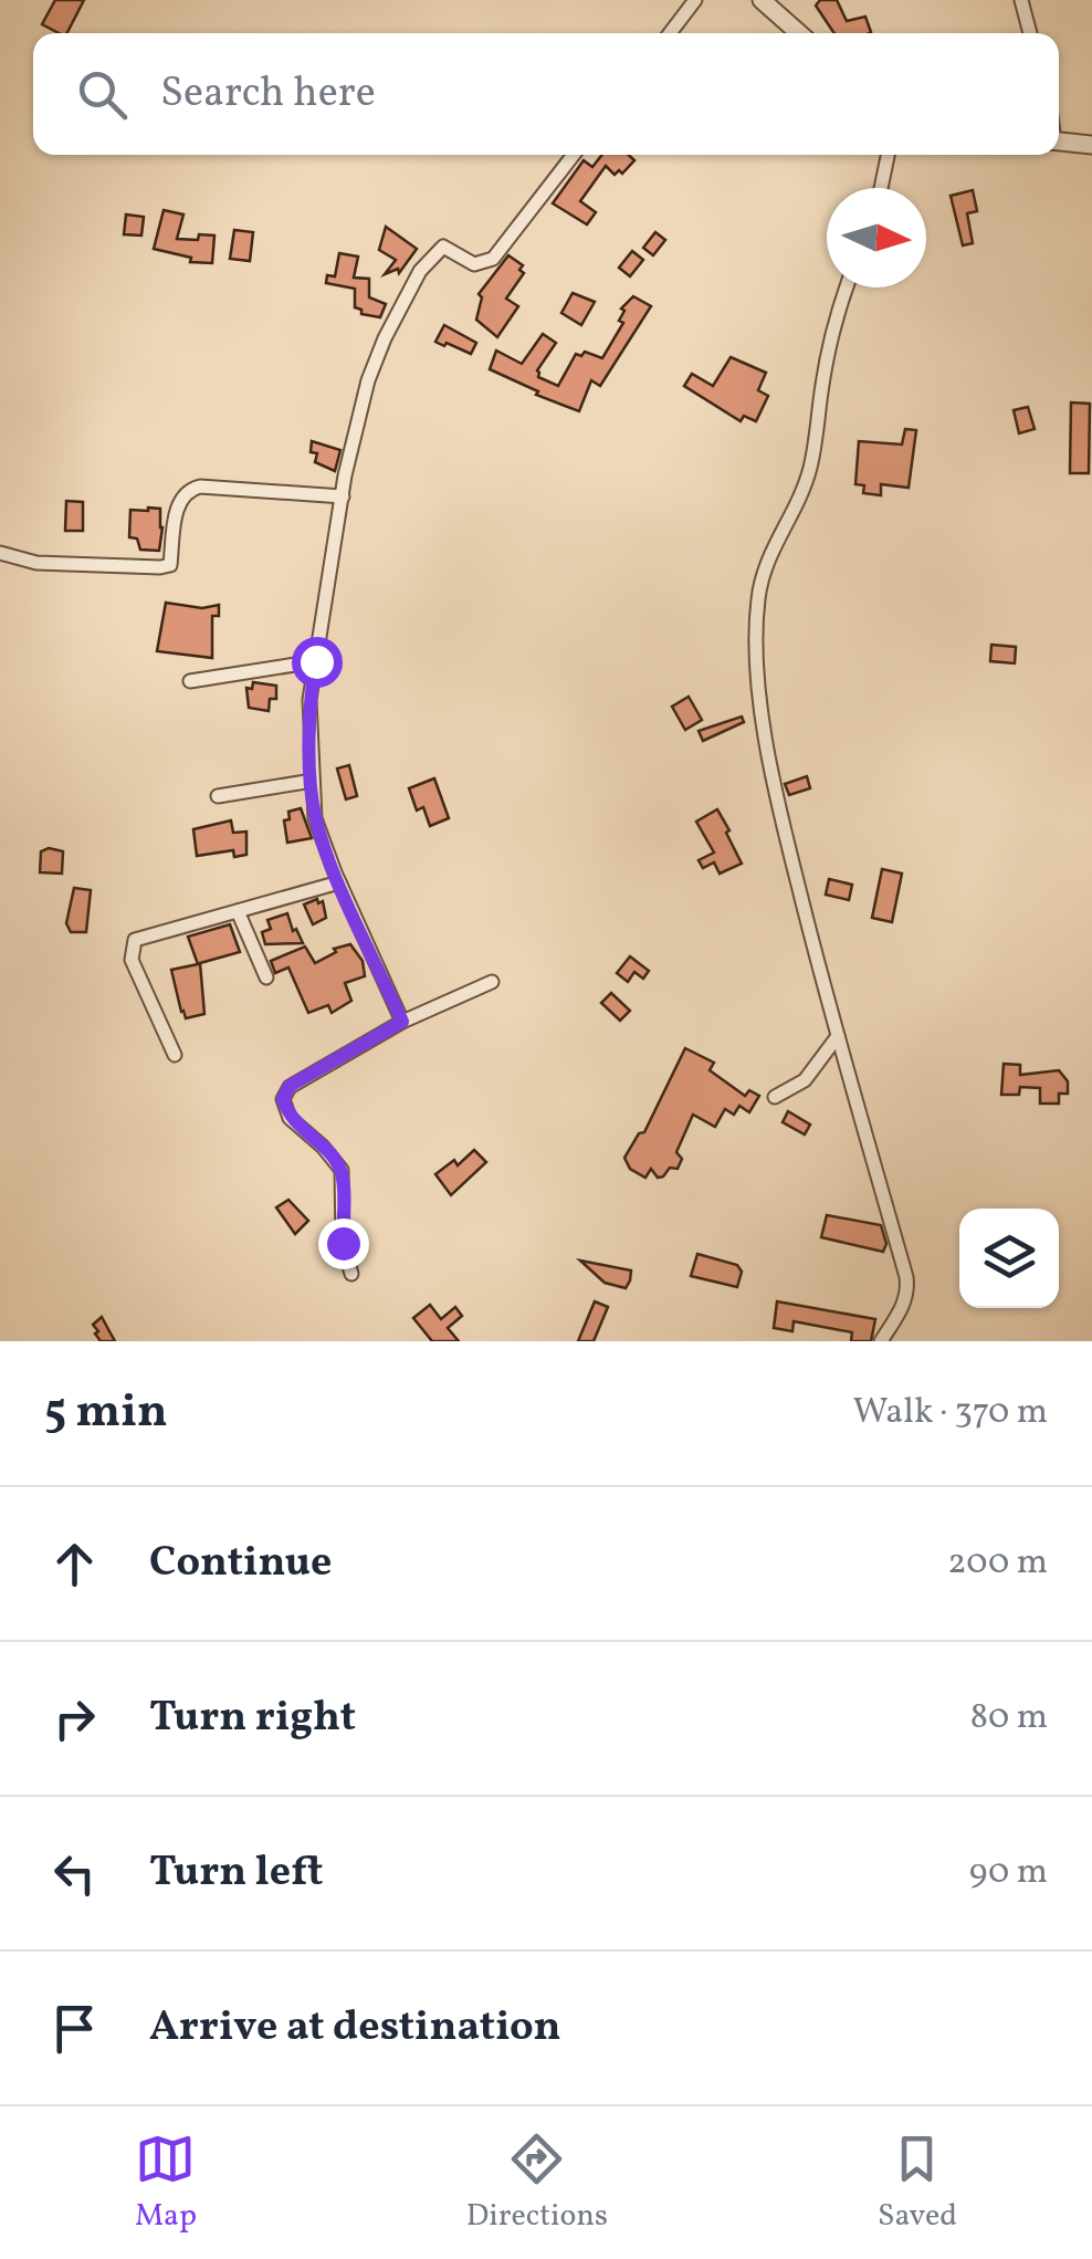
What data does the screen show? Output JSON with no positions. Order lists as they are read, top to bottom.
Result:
{
  "north": "right",
  "page": {
    "search": "Search here",
    "heading": ["5 min", "Walk · 370 m"],
    "list": [
      ["Continue", "200 m"],
      ["Turn right", "80 m"],
      ["Turn left", "90 m"],
      "Arrive at destination"
    ],
    "nav": ["Map", "Directions", "Saved"]
  }
}
